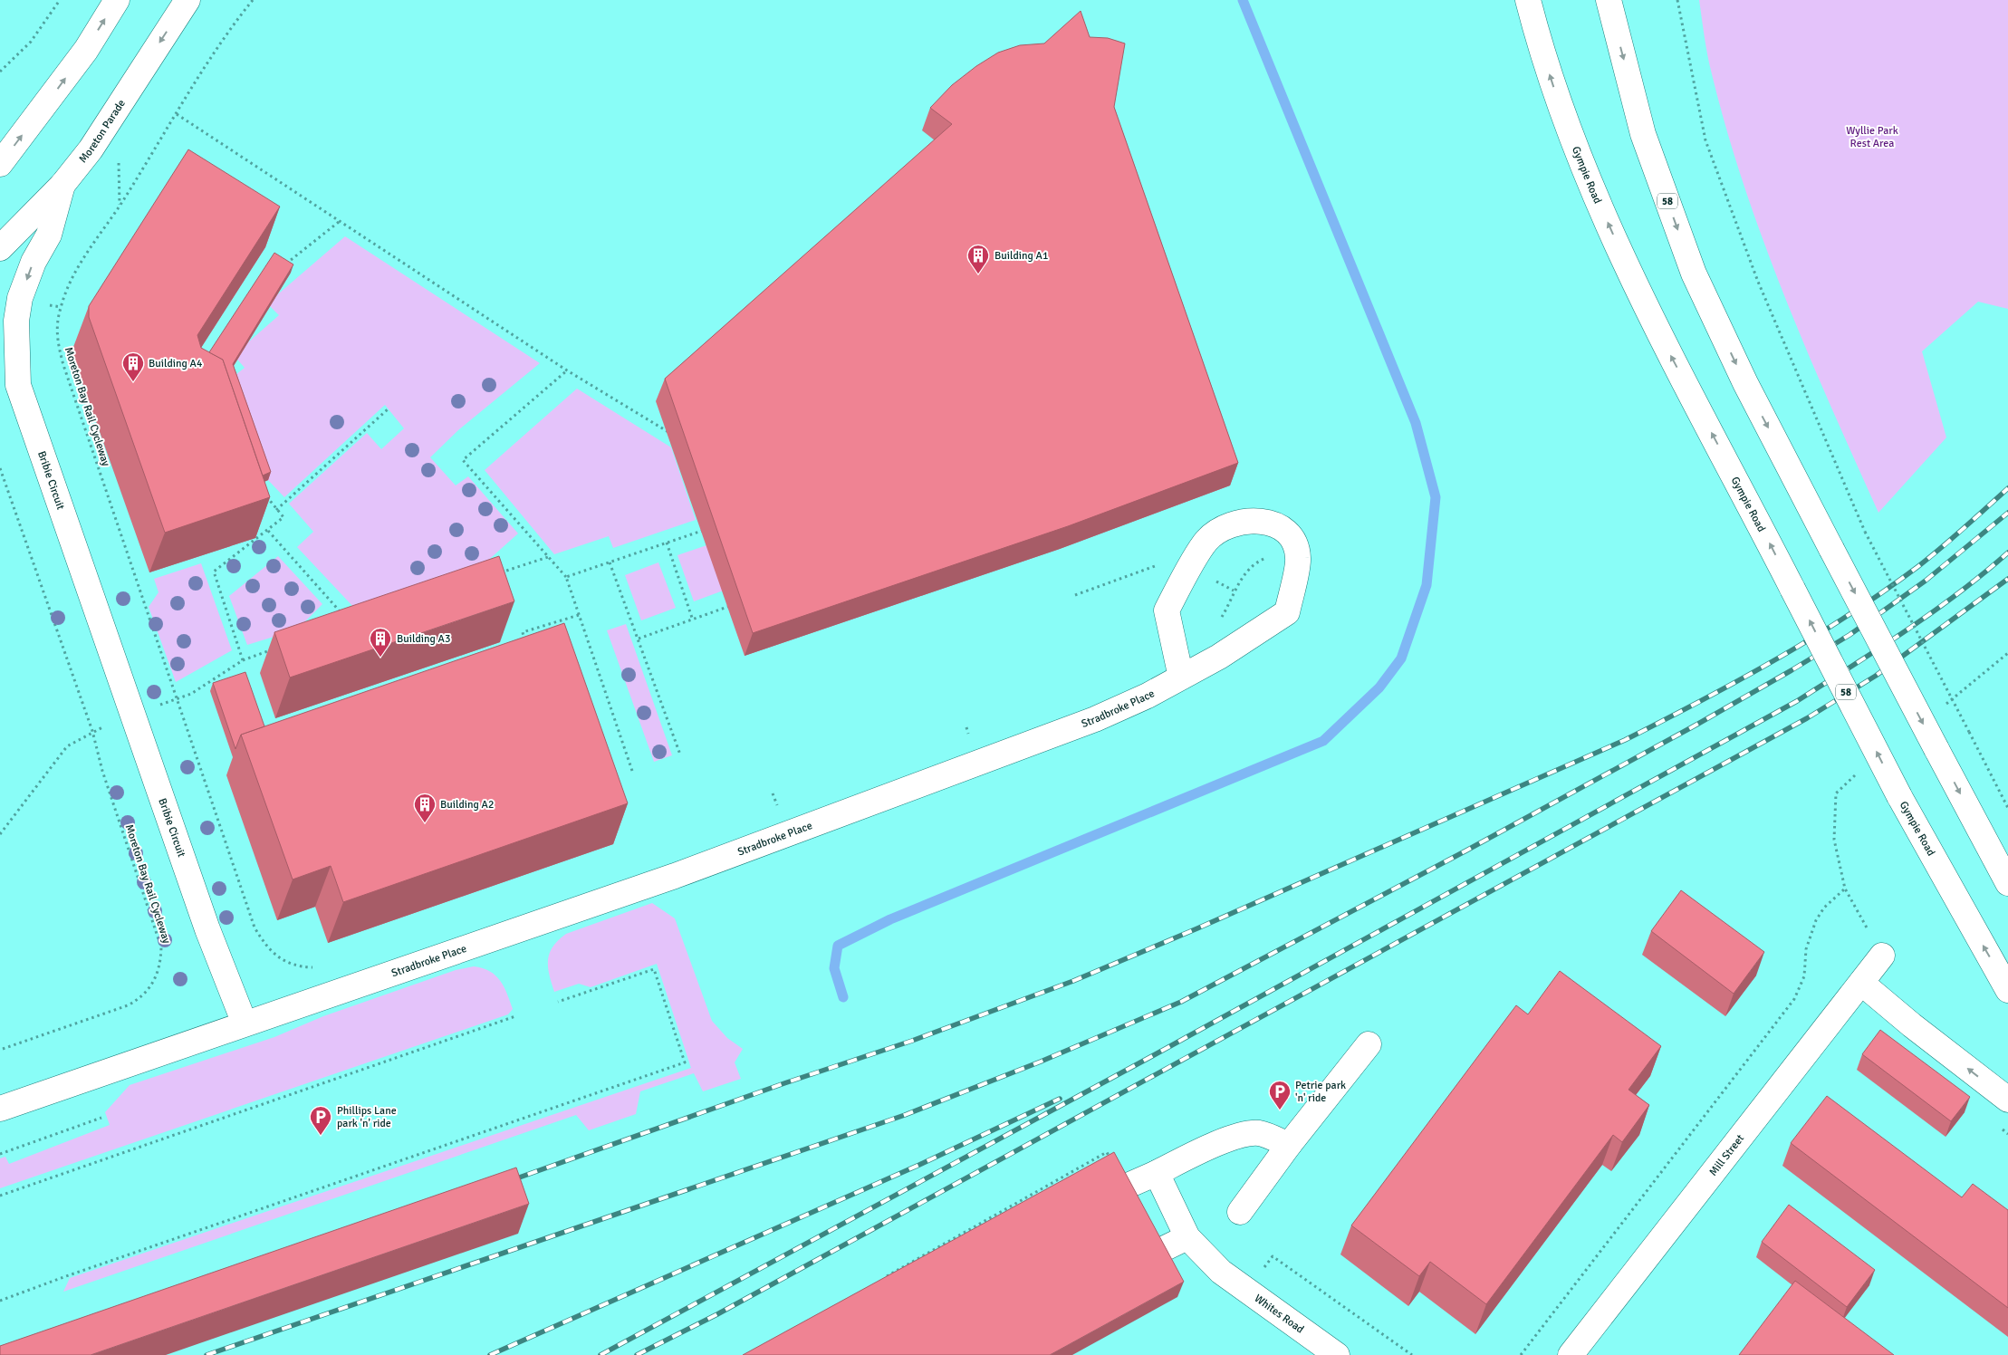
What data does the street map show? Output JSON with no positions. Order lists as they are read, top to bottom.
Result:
{
  "streets": {
    "main road": [
      "Moreton Parade",
      "Gympie Road",
      "58",
      "Bribie Circuit",
      "Stradbroke Place",
      "Mill Street",
      "Whites Road"
    ],
    "path": ["Moreton Bay Rail Cycleway"]
  },
  "crossings": [
    ["Moreton Parade", "Bribie Circuit"],
    ["Bribie Circuit", "Stradbroke Place"]
  ],
  "parks": ["Wyllie Park Rest Area"],
  "places": {
    "building": [
      "Building A1",
      "Building A4",
      "Building A3",
      "Building A2"
    ],
    "parking": ["Petrie park 'n' ride", "Phillips Lane park 'n' ride"]
  }
}
